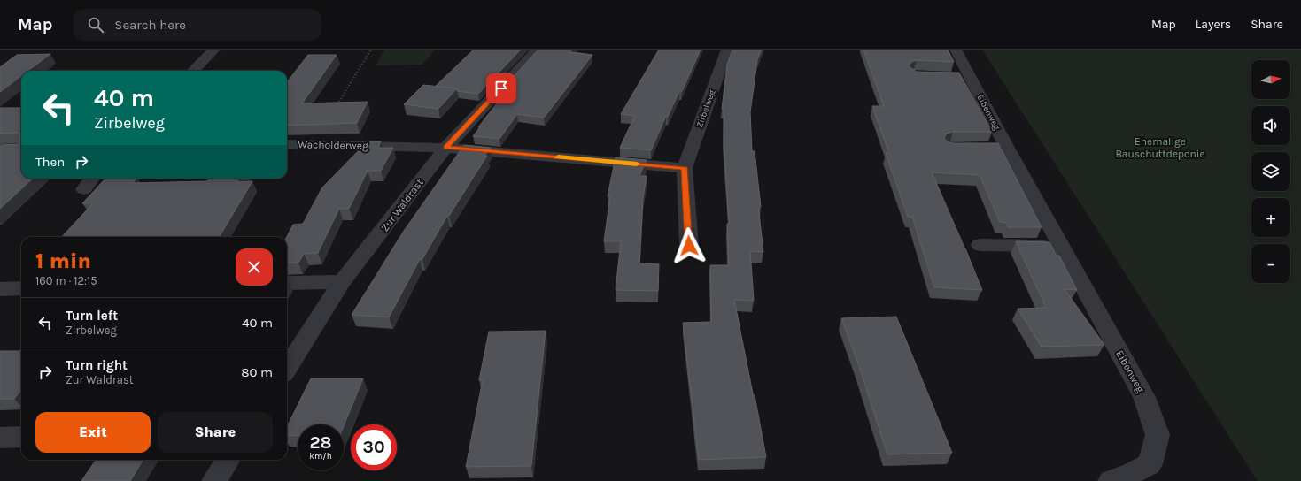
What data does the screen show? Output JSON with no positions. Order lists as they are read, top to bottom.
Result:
{
  "streets": {
    "street": [
      "Zirbelweg",
      "Eibenweg",
      "Wacholderweg",
      "Zur Waldrast"
    ]
  },
  "crossings": [
    ["Wacholderweg", "Zur Waldrast"]
  ],
  "parks": ["Ehemalige Bauschuttdeponie"],
  "north": "right",
  "page": {
    "header": "Map",
    "search": "Search here",
    "nav": ["Map", "Layers", "Share"],
    "map_buttons": ["+", "−"],
    "turn": ["40 m", "Zirbelweg"],
    "then": "Then",
    "heading": ["1 min", "160 m · 12:15"],
    "list": [
      {
        "name": "Turn left",
        "note": "Zirbelweg",
        "value": "40 m"
      },
      {
        "name": "Turn right",
        "note": "Zur Waldrast",
        "value": "80 m"
      }
    ],
    "buttons": ["Exit", "Share"],
    "speed": "28 km/h",
    "limit": "30"
  }
}
